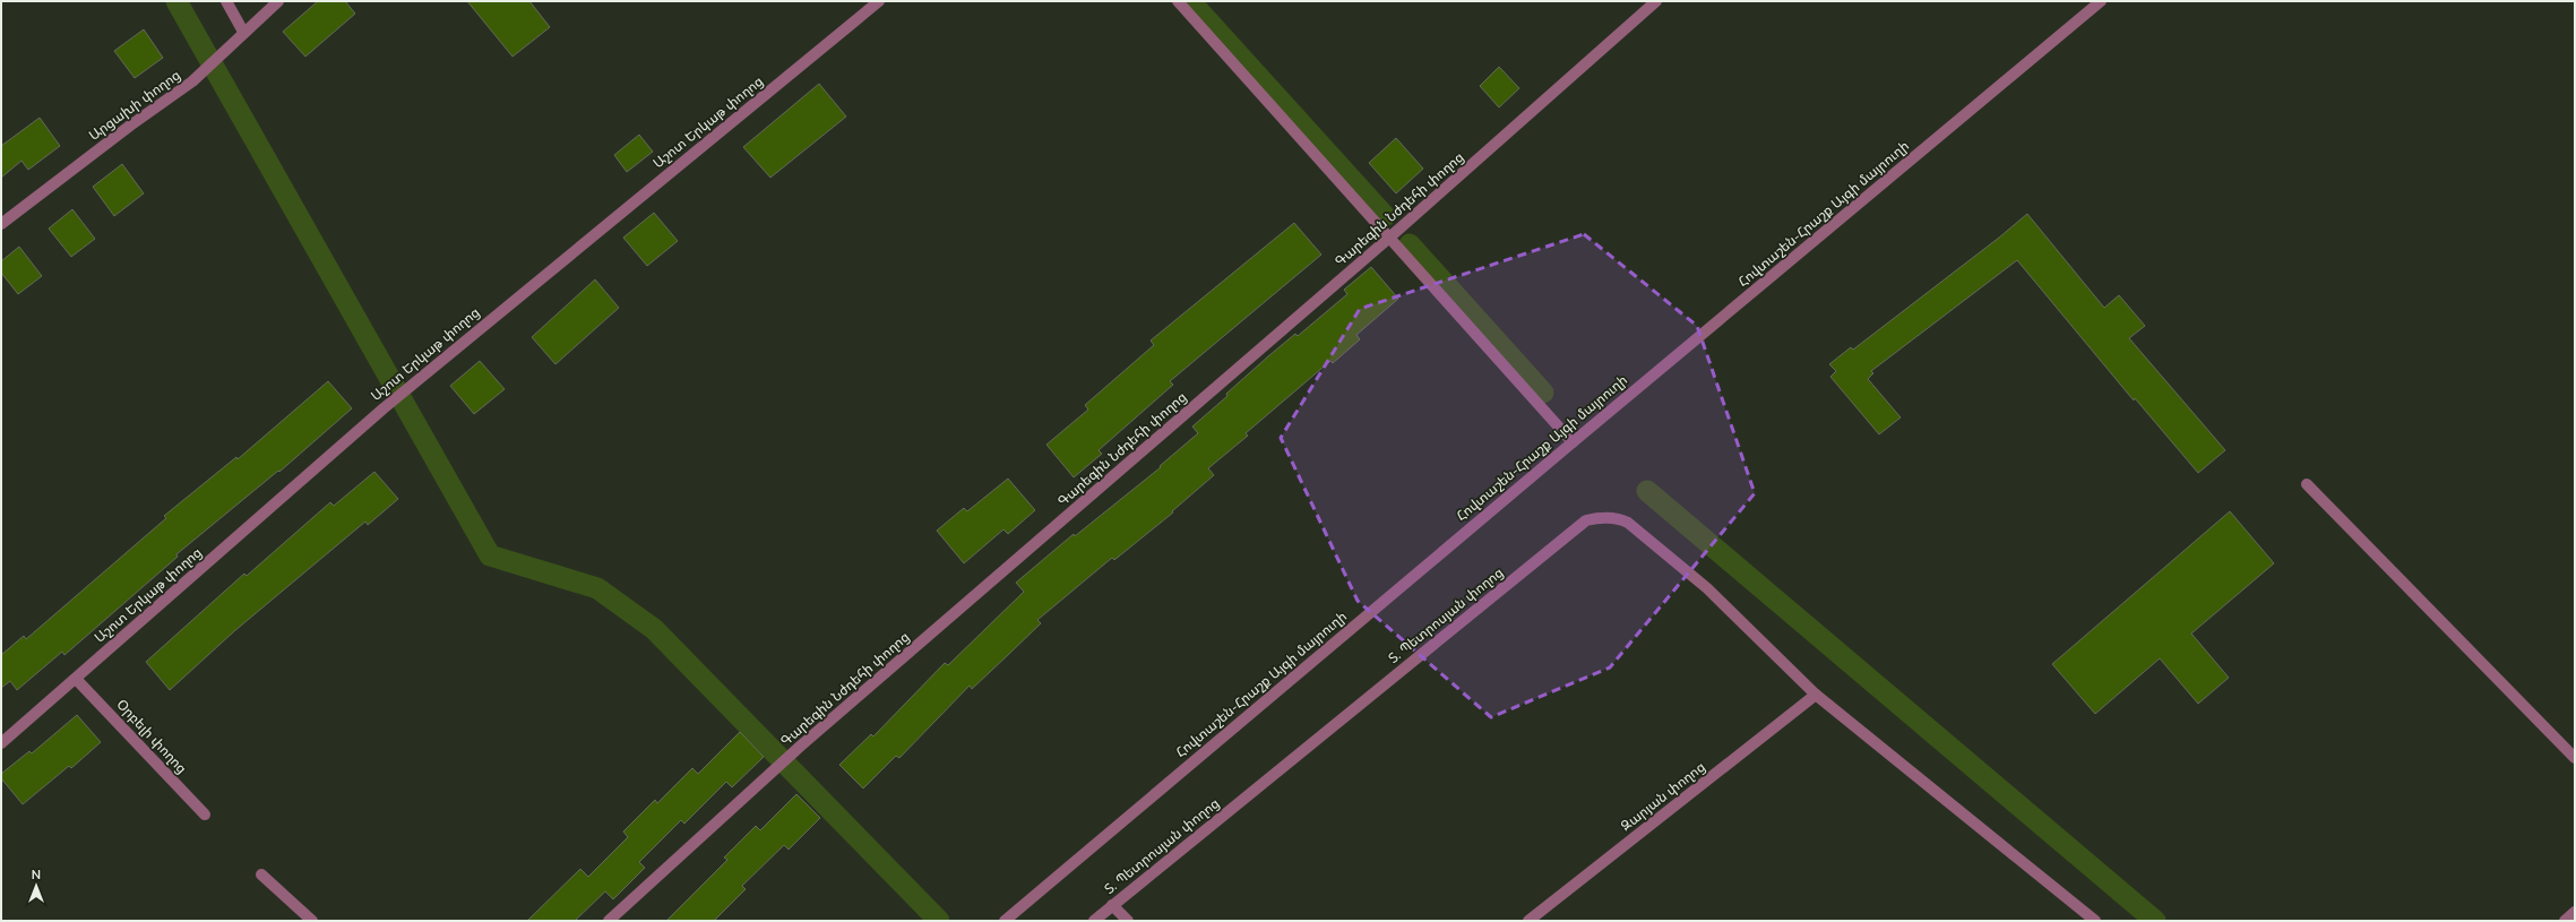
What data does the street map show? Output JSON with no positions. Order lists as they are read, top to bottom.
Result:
{
  "streets": {
    "street": [
      "Արցախի փողոց",
      "Աշոտ Երկաթ փողոց",
      "Գարեգին Նժդեհի փողոց",
      "Հովտաշեն-Հրաշք Այգի մայրուղի",
      "Տ. Պետրոսյան փողոց",
      "Օրբելի փողոց",
      "Զարյան փողոց"
    ]
  },
  "crossings": [
    ["Աշոտ Երկաթ փողոց", "Օրբելի փողոց"],
    ["Տ. Պետրոսյան փողոց", "Զարյան փողոց"]
  ],
  "north": "top"
}
